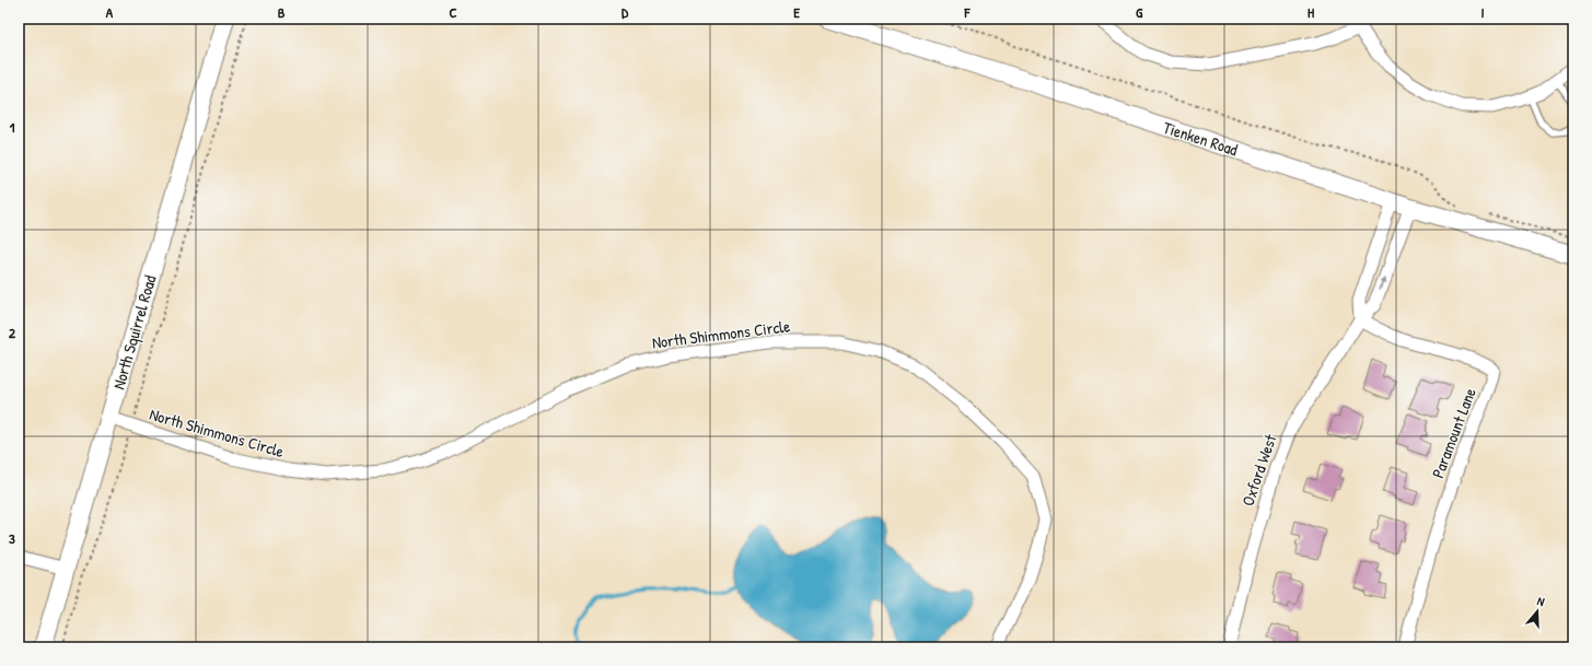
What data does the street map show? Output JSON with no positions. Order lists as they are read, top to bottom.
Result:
{
  "streets": {
    "street": [
      "Tienken Road",
      "North Squirrel Road",
      "North Shimmons Circle",
      "Paramount Lane",
      "Oxford West"
    ]
  },
  "crossings": [
    ["Tienken Road", "Oxford West"],
    ["North Squirrel Road", "North Shimmons Circle"],
    ["Paramount Lane", "Oxford West"]
  ],
  "north": "top",
  "grid": {
    "columns": [
      "A",
      "B",
      "C",
      "D",
      "E",
      "F",
      "G",
      "H",
      "I"
    ],
    "rows": ["1", "2", "3"]
  }
}
